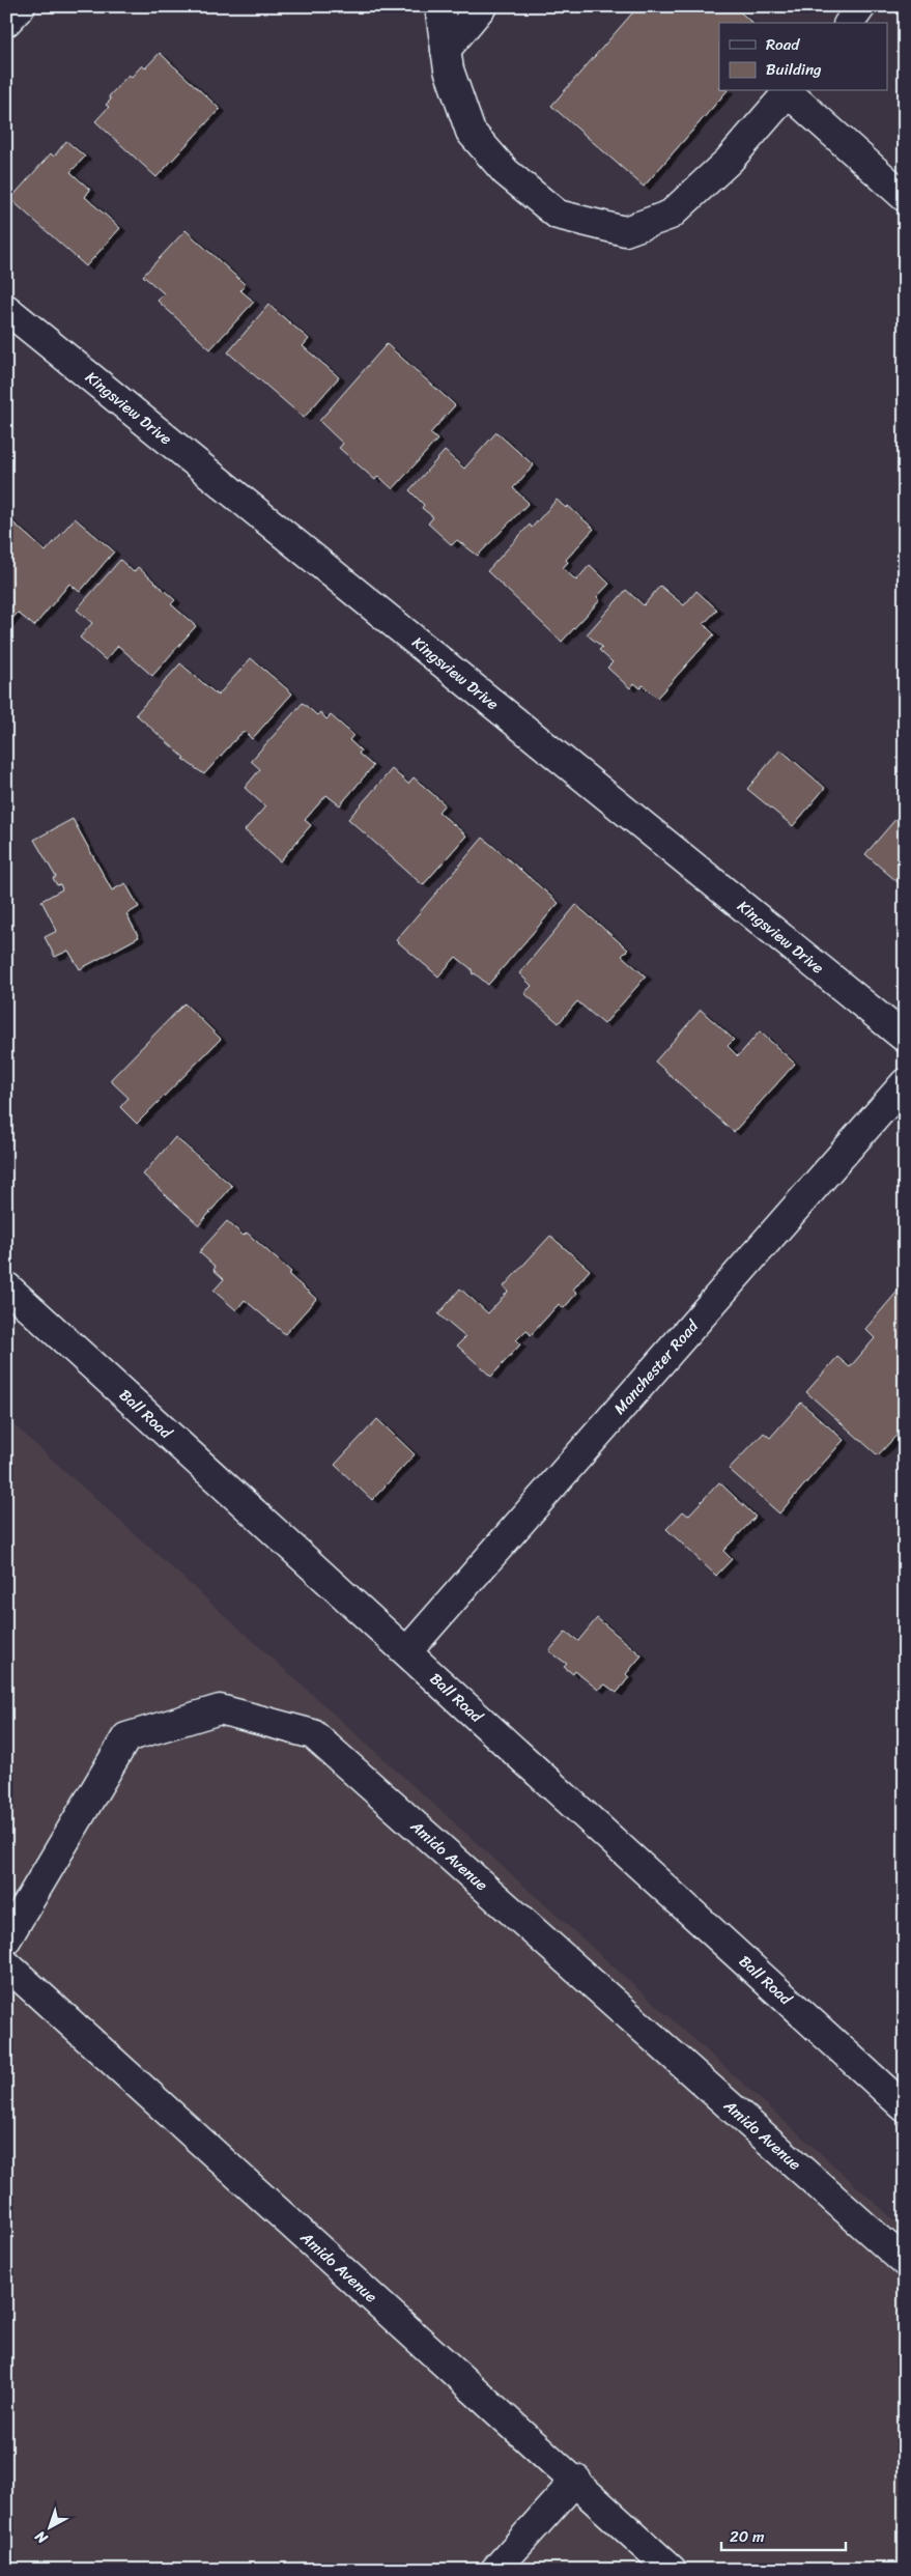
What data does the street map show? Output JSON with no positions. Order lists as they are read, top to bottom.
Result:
{
  "streets": {
    "street": [
      "Kingsview Drive",
      "Manchester Road",
      "Ball Road",
      "Amido Avenue"
    ]
  },
  "crossings": [
    ["Manchester Road", "Ball Road"]
  ],
  "legend": ["Road", "Building"],
  "scale_bar": "20 m",
  "north": "bottom left"
}
